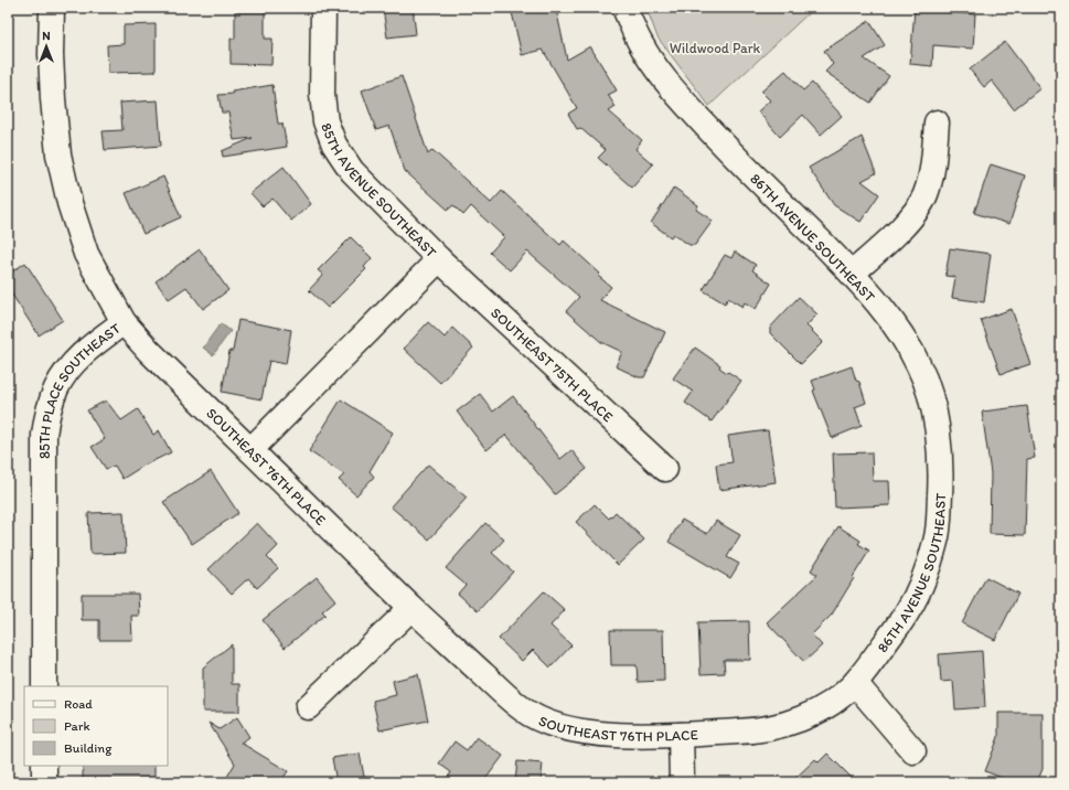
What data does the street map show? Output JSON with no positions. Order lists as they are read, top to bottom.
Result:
{
  "streets": {
    "street": [
      "85TH AVENUE SOUTHEAST",
      "86TH AVENUE SOUTHEAST",
      "SOUTHEAST 75TH PLACE",
      "85TH PLACE SOUTHEAST",
      "SOUTHEAST 76TH PLACE"
    ]
  },
  "crossings": [
    ["85TH AVENUE SOUTHEAST", "SOUTHEAST 75TH PLACE"],
    ["85TH AVENUE SOUTHEAST", "SOUTHEAST 76TH PLACE"],
    ["86TH AVENUE SOUTHEAST", "SOUTHEAST 76TH PLACE"],
    ["85TH PLACE SOUTHEAST", "SOUTHEAST 76TH PLACE"]
  ],
  "parks": ["Wildwood Park"],
  "legend": ["Road", "Park", "Building"],
  "north": "top"
}
